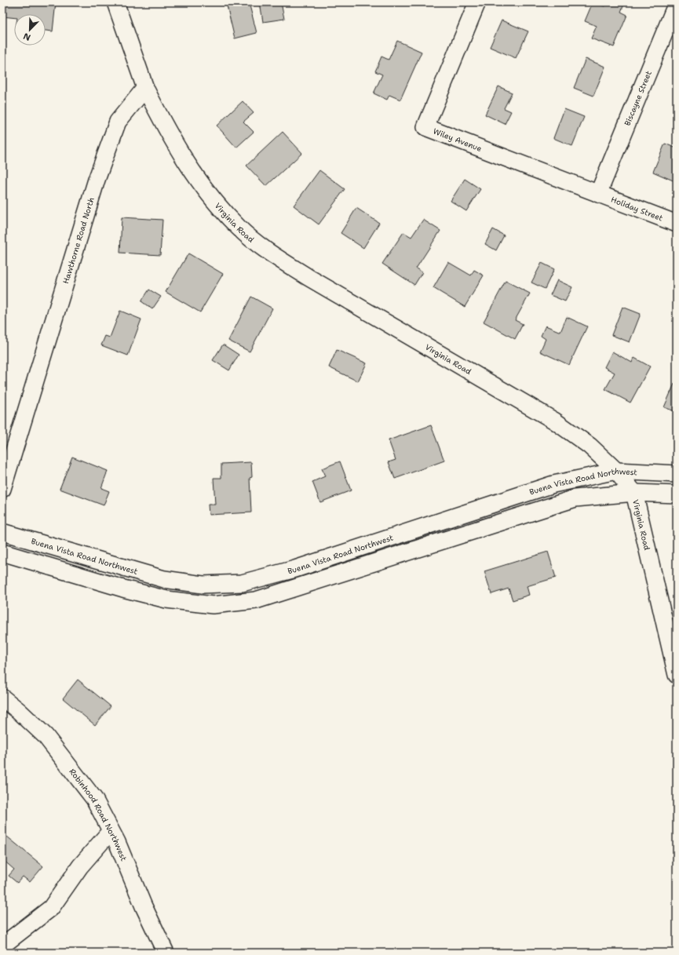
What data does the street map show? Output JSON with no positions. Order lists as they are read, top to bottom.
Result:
{
  "streets": {
    "street": [
      "Biscayne Street",
      "Wiley Avenue",
      "Holiday Street",
      "Virginia Road",
      "Hawthorne Road North",
      "Buena Vista Road Northwest",
      "Robinhood Road Northwest"
    ]
  },
  "crossings": [
    ["Biscayne Street", "Wiley Avenue"],
    ["Biscayne Street", "Holiday Street"],
    ["Wiley Avenue", "Holiday Street"],
    ["Virginia Road", "Hawthorne Road North"],
    ["Virginia Road", "Buena Vista Road Northwest"]
  ],
  "north": "bottom left"
}
